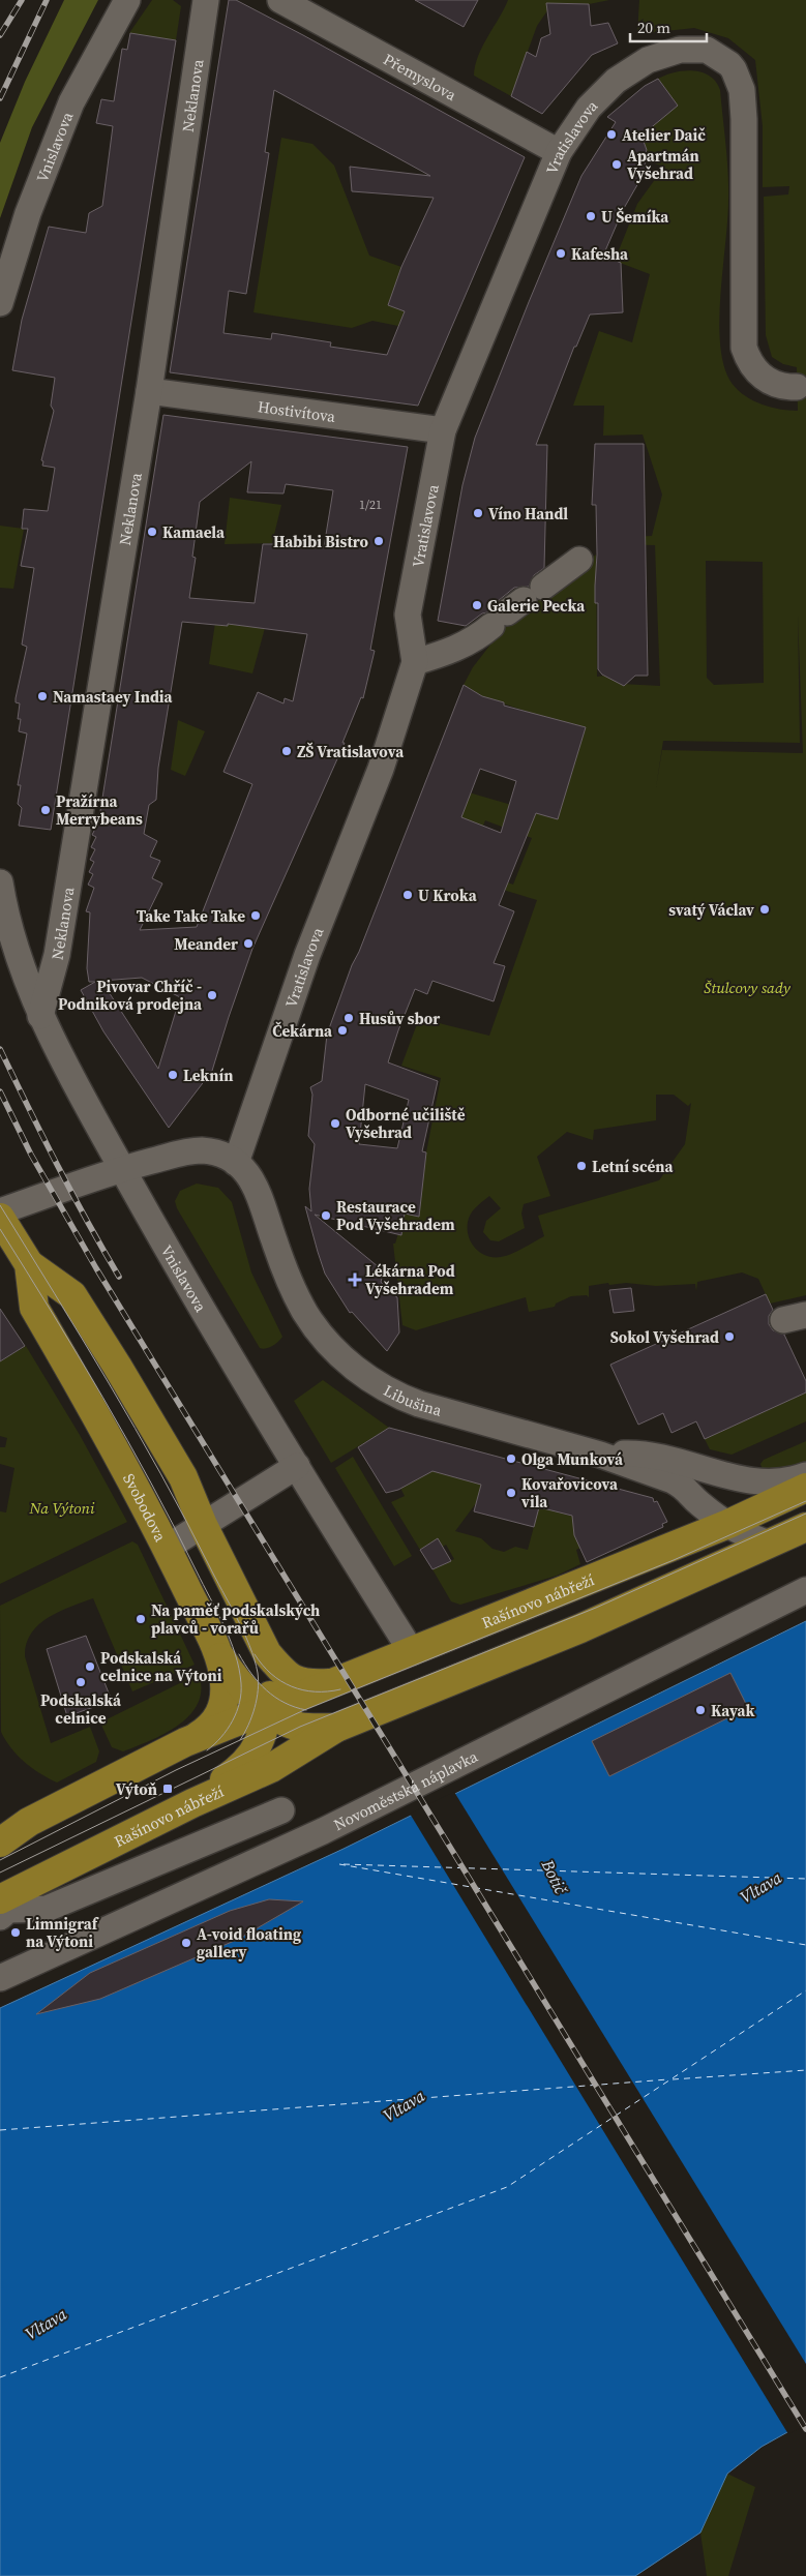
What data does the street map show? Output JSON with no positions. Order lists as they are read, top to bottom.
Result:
{
  "streets": {
    "main road": ["Svobodova", "Rašínovo nábřeží"],
    "street": [
      "Přemyslova",
      "Neklanova",
      "Vratislavova",
      "Vnislavova",
      "Hostivítova",
      "Libušina",
      "Novoměstská náplavka"
    ]
  },
  "crossings": [
    ["Přemyslova", "Vratislavova"],
    ["Neklanova", "Vnislavova"],
    ["Neklanova", "Hostivítova"],
    ["Vratislavova", "Hostivítova"],
    ["Vratislavova", "Libušina"],
    ["Vnislavova", "Rašínovo nábřeží"],
    ["Libušina", "Rašínovo nábřeží"],
    ["Svobodova", "Rašínovo nábřeží"]
  ],
  "water": ["Botič", "Vltava"],
  "parks": ["Štulcovy sady", "Na Výtoni"],
  "places": {
    "other": [
      "Atelier Daič",
      "Apartmán Vyšehrad",
      "U Šemíka",
      "Kafesha",
      "Víno Handl",
      "Kamaela",
      "Habibi Bistro",
      "Galerie Pecka",
      "Namastaey India",
      "ZŠ Vratislavova",
      "Pražírna Merrybeans",
      "U Kroka",
      "svatý Václav",
      "Take Take Take",
      "Meander",
      "Pivovar Chříč - Podniková prodejna",
      "Husův sbor",
      "Čekárna",
      "Leknín",
      "Odborné učiliště Vyšehrad",
      "Letní scéna",
      "Restaurace Pod Vyšehradem",
      "Sokol Vyšehrad",
      "Olga Munková",
      "Kovařovicova vila",
      "Na paměť podskalských plavců - vorařů",
      "Podskalská celnice na Výtoni",
      "Podskalská celnice",
      "Kayak",
      "Limnigraf na Výtoni",
      "A-void floating gallery"
    ],
    "health": ["Lékárna Pod Vyšehradem"],
    "transit": ["Výtoň"]
  },
  "house_numbers": ["1/21"],
  "scale_bar": "20 m"
}
